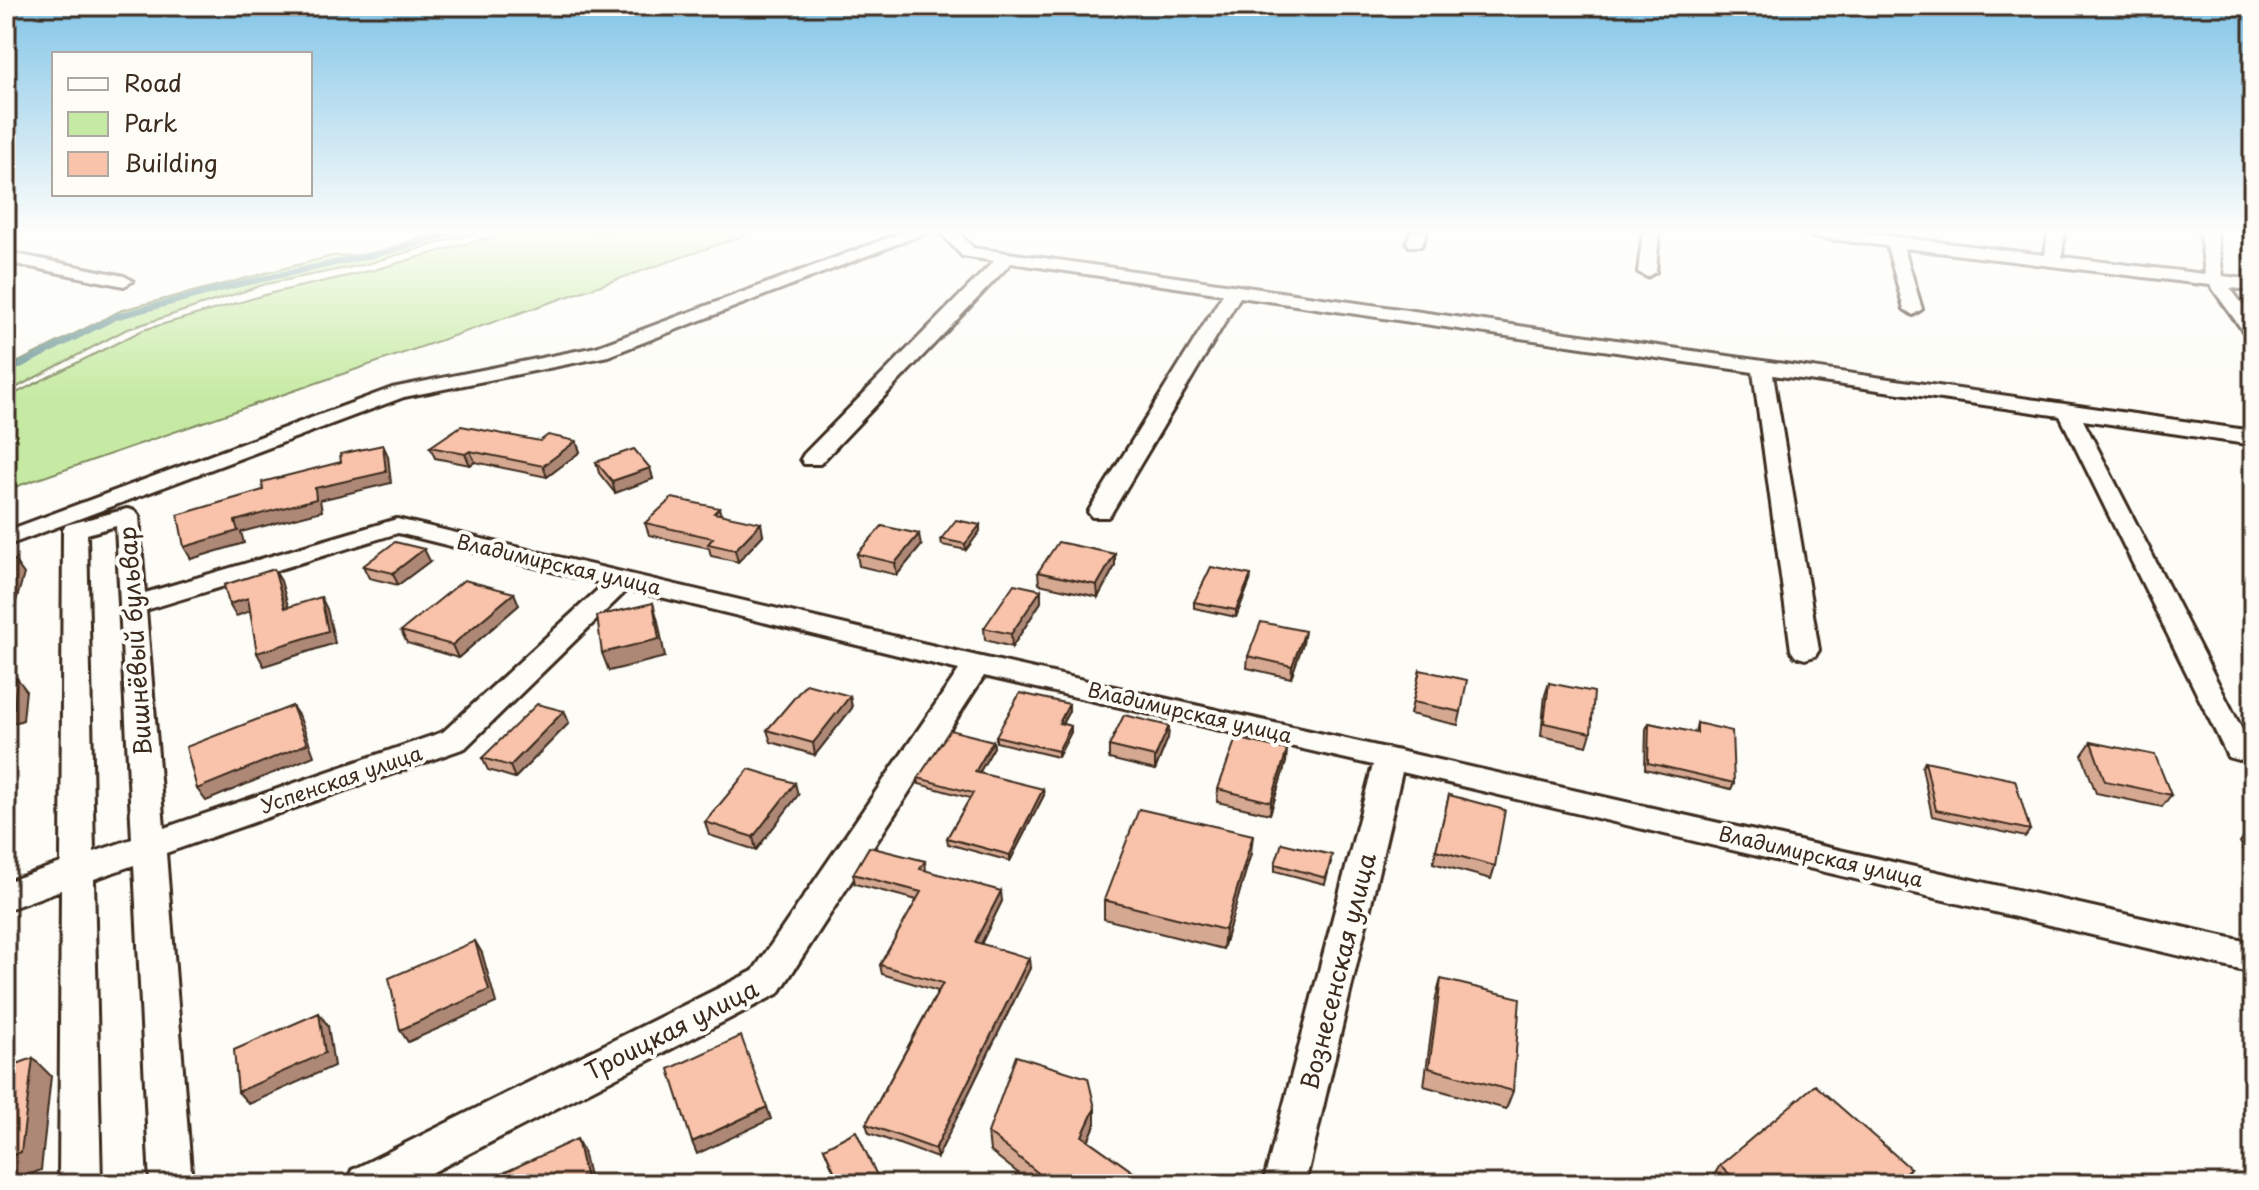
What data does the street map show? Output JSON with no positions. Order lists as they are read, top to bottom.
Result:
{
  "streets": {
    "street": [
      "Владимирская улица",
      "Вишнёвый бульвар",
      "Успенская улица",
      "Вознесенская улица",
      "Троицкая улица"
    ]
  },
  "crossings": [
    ["Владимирская улица", "Вишнёвый бульвар"],
    ["Владимирская улица", "Успенская улица"],
    ["Владимирская улица", "Вознесенская улица"],
    ["Владимирская улица", "Троицкая улица"],
    ["Вишнёвый бульвар", "Успенская улица"]
  ],
  "legend": ["Road", "Park", "Building"]
}
